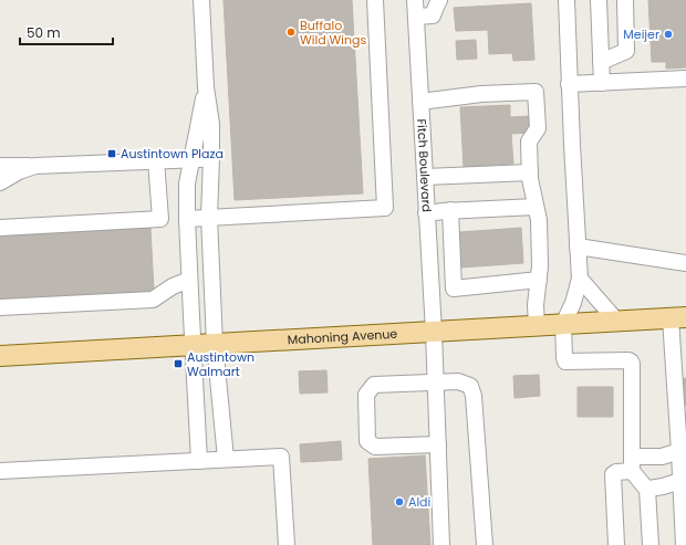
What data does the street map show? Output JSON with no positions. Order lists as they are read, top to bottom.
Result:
{
  "streets": {
    "main road": ["Mahoning Avenue"],
    "street": ["Fitch Boulevard"]
  },
  "crossings": [
    ["Fitch Boulevard", "Mahoning Avenue"]
  ],
  "places": {
    "other": ["Buffalo Wild Wings", "Meijer", "Aldi"],
    "transit": ["Austintown Plaza", "Austintown Walmart"]
  },
  "scale_bar": "50 m"
}
